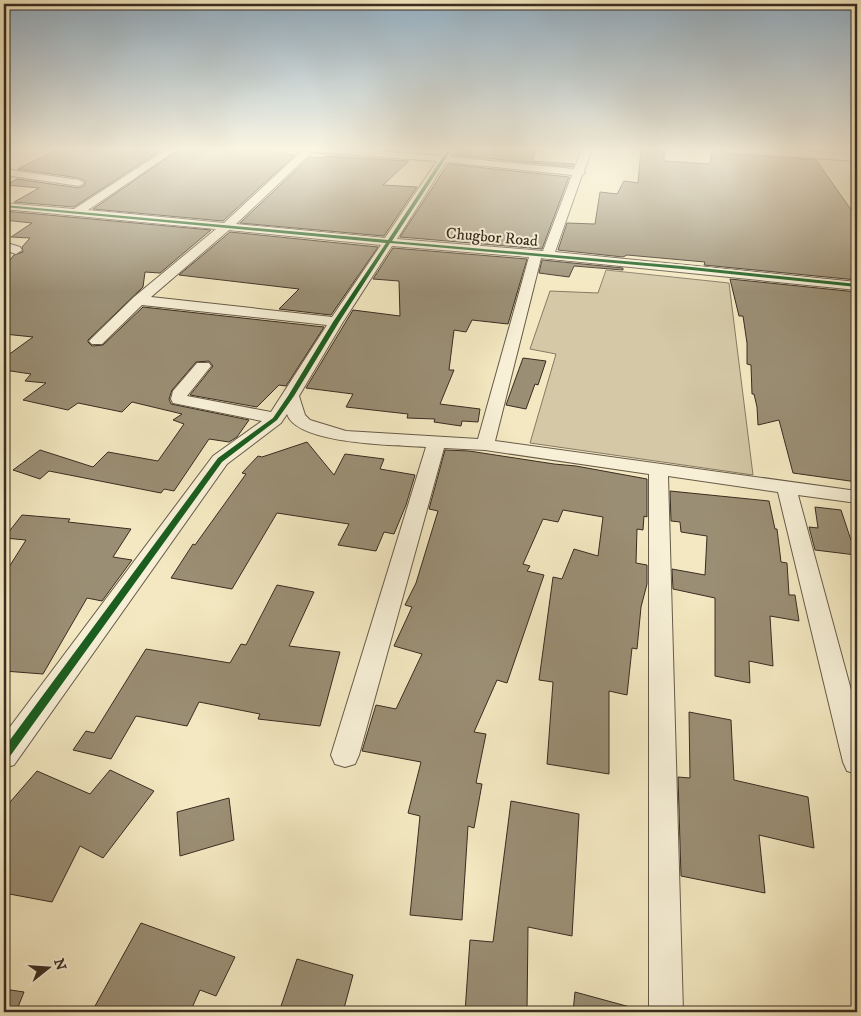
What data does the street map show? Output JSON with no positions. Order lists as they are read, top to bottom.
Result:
{
  "streets": {
    "street": ["Chugbor Road"]
  },
  "north": "right"
}
